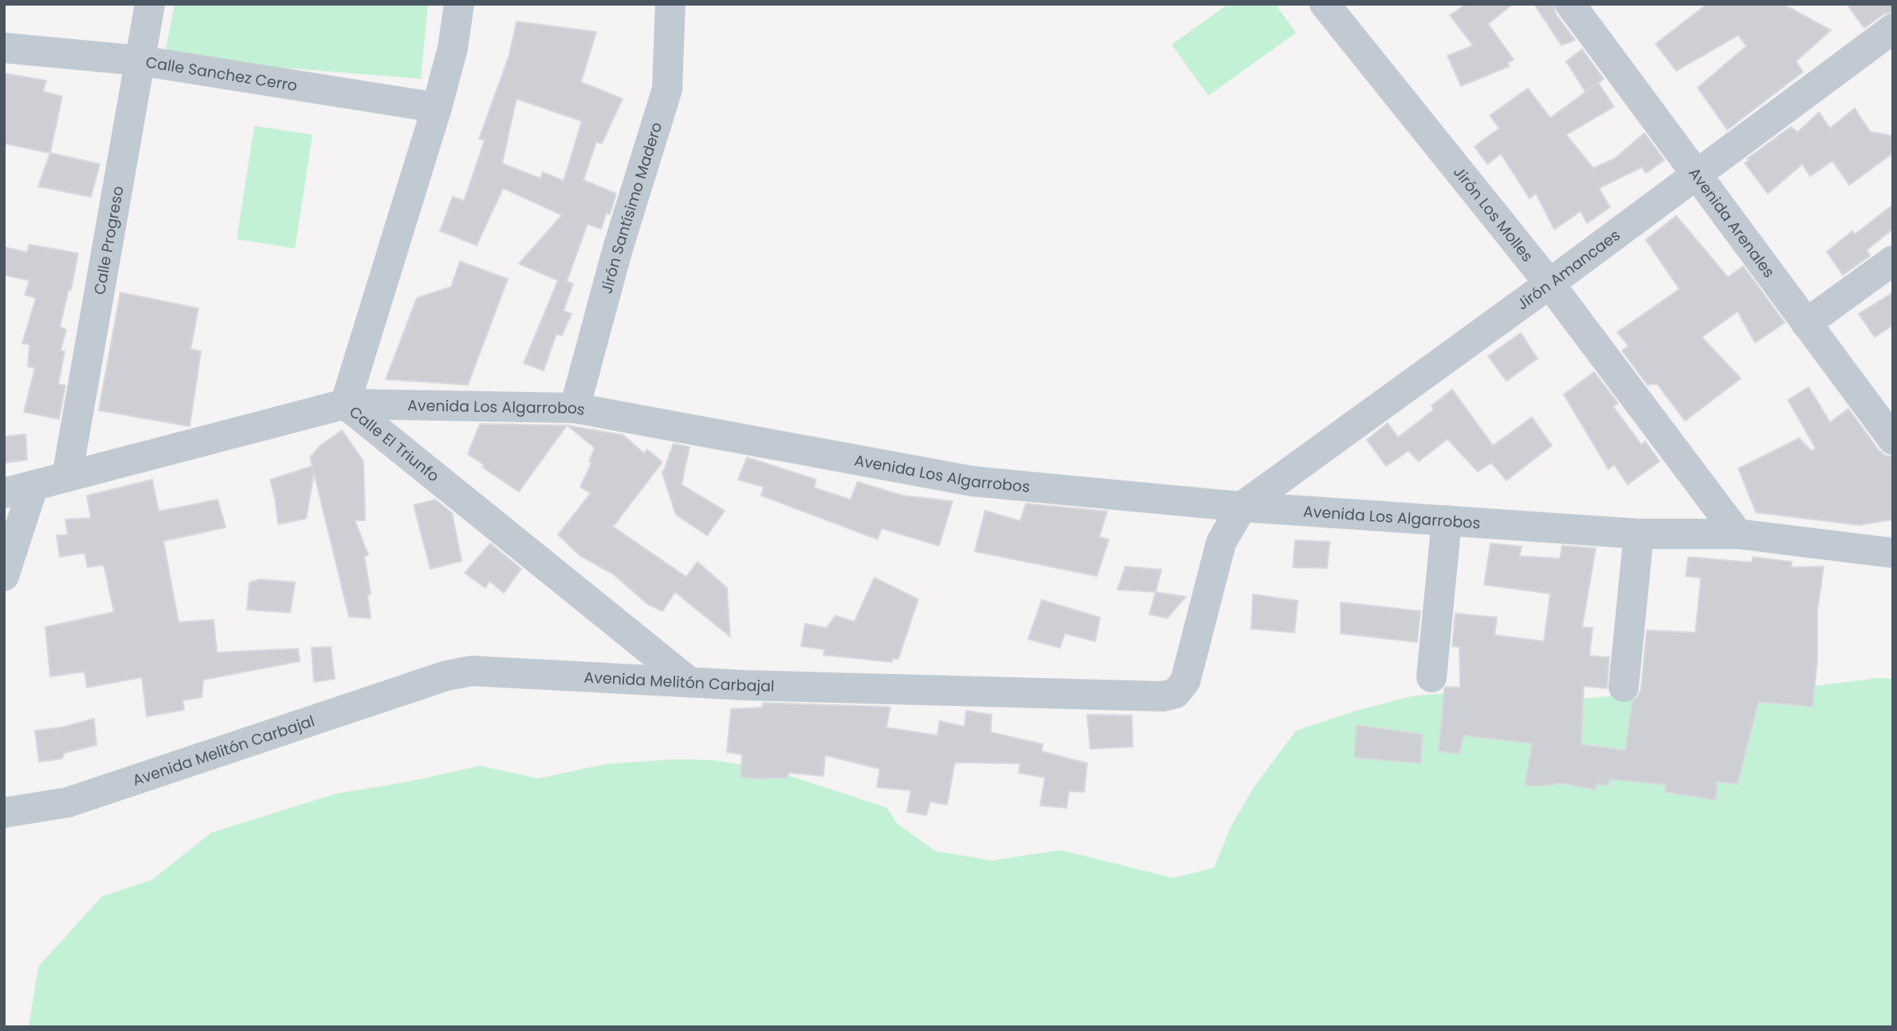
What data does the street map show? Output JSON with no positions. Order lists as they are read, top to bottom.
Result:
{
  "streets": {
    "street": [
      "Calle Sanchez Cerro",
      "Jirón Santísimo Madero",
      "Jirón Los Molles",
      "Avenida Arenales",
      "Calle Progreso",
      "Jirón Amancaes",
      "Avenida Los Algarrobos",
      "Calle El Triunfo",
      "Avenida Melitón Carbajal"
    ]
  },
  "crossings": [
    ["Calle Sanchez Cerro", "Calle Progreso"],
    ["Calle Sanchez Cerro", "Calle El Triunfo"],
    ["Jirón Santísimo Madero", "Avenida Los Algarrobos"],
    ["Jirón Los Molles", "Jirón Amancaes"],
    ["Jirón Los Molles", "Avenida Los Algarrobos"],
    ["Avenida Arenales", "Jirón Amancaes"],
    ["Calle Progreso", "Avenida Los Algarrobos"],
    ["Jirón Amancaes", "Avenida Los Algarrobos"],
    ["Jirón Amancaes", "Avenida Melitón Carbajal"],
    ["Avenida Los Algarrobos", "Calle El Triunfo"],
    ["Avenida Los Algarrobos", "Avenida Melitón Carbajal"],
    ["Calle El Triunfo", "Avenida Melitón Carbajal"]
  ]
}
